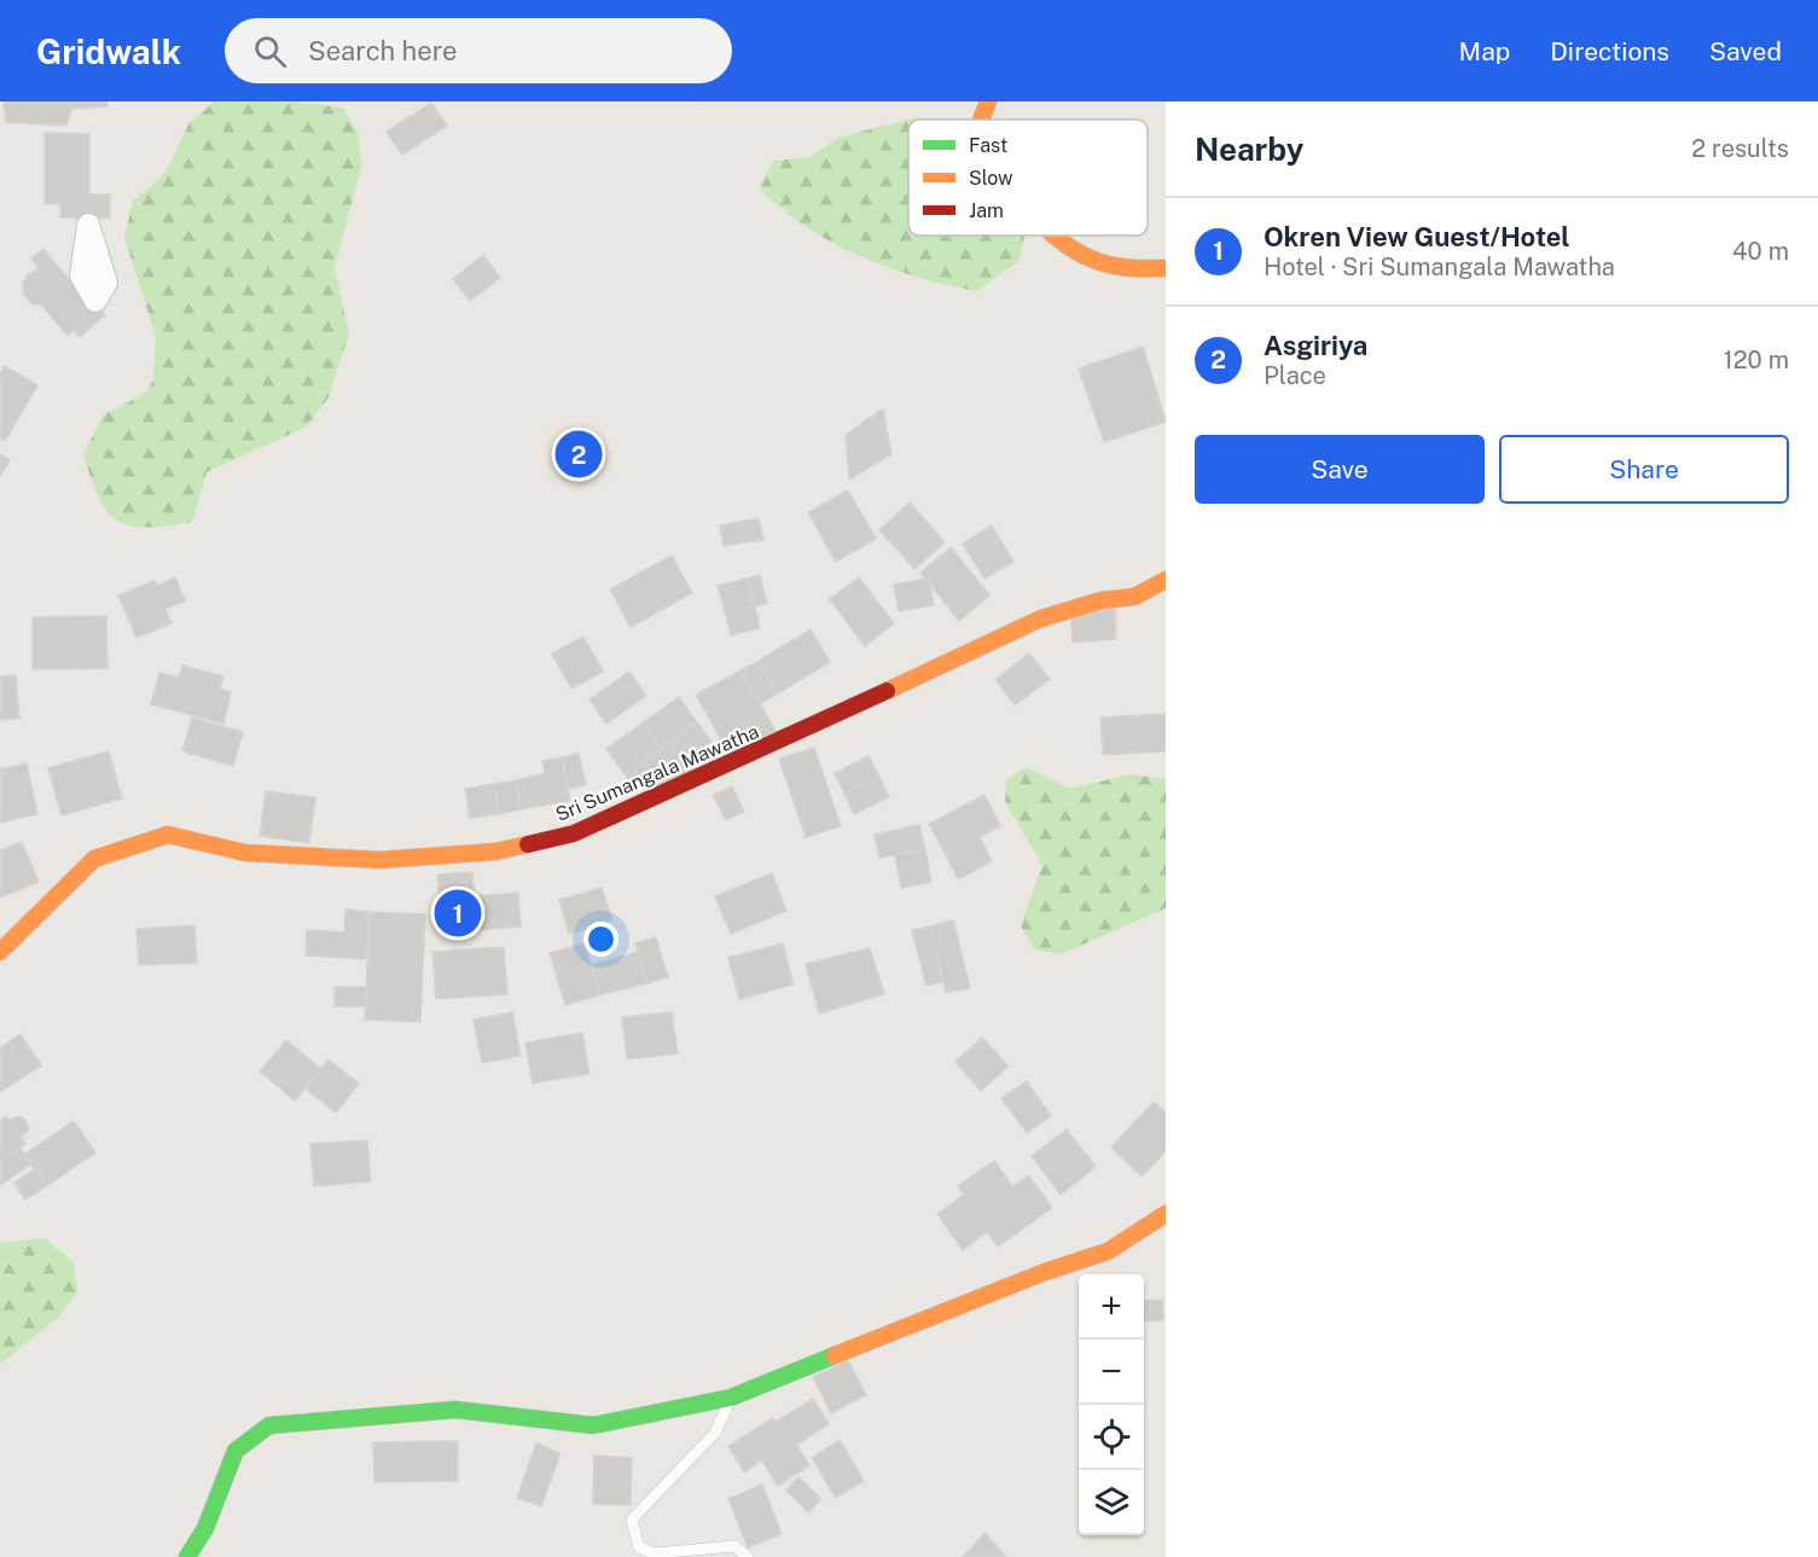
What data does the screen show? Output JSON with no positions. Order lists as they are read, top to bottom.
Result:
{
  "streets": {
    "street": ["Sri Sumangala Mawatha"]
  },
  "legend": ["Fast", "Slow", "Jam"],
  "page": {
    "header": "Gridwalk",
    "search": "Search here",
    "nav": ["Map", "Directions", "Saved"],
    "heading": ["Nearby", "2 results"],
    "list": [
      {
        "mark": "1",
        "name": "Okren View Guest/Hotel",
        "note": "Hotel · Sri Sumangala Mawatha",
        "value": "40 m"
      },
      {
        "mark": "2",
        "name": "Asgiriya",
        "note": "Place",
        "value": "120 m"
      }
    ],
    "buttons": ["Save", "Share"],
    "pins": ["2", "1"],
    "map_buttons": ["+", "−"]
  }
}
